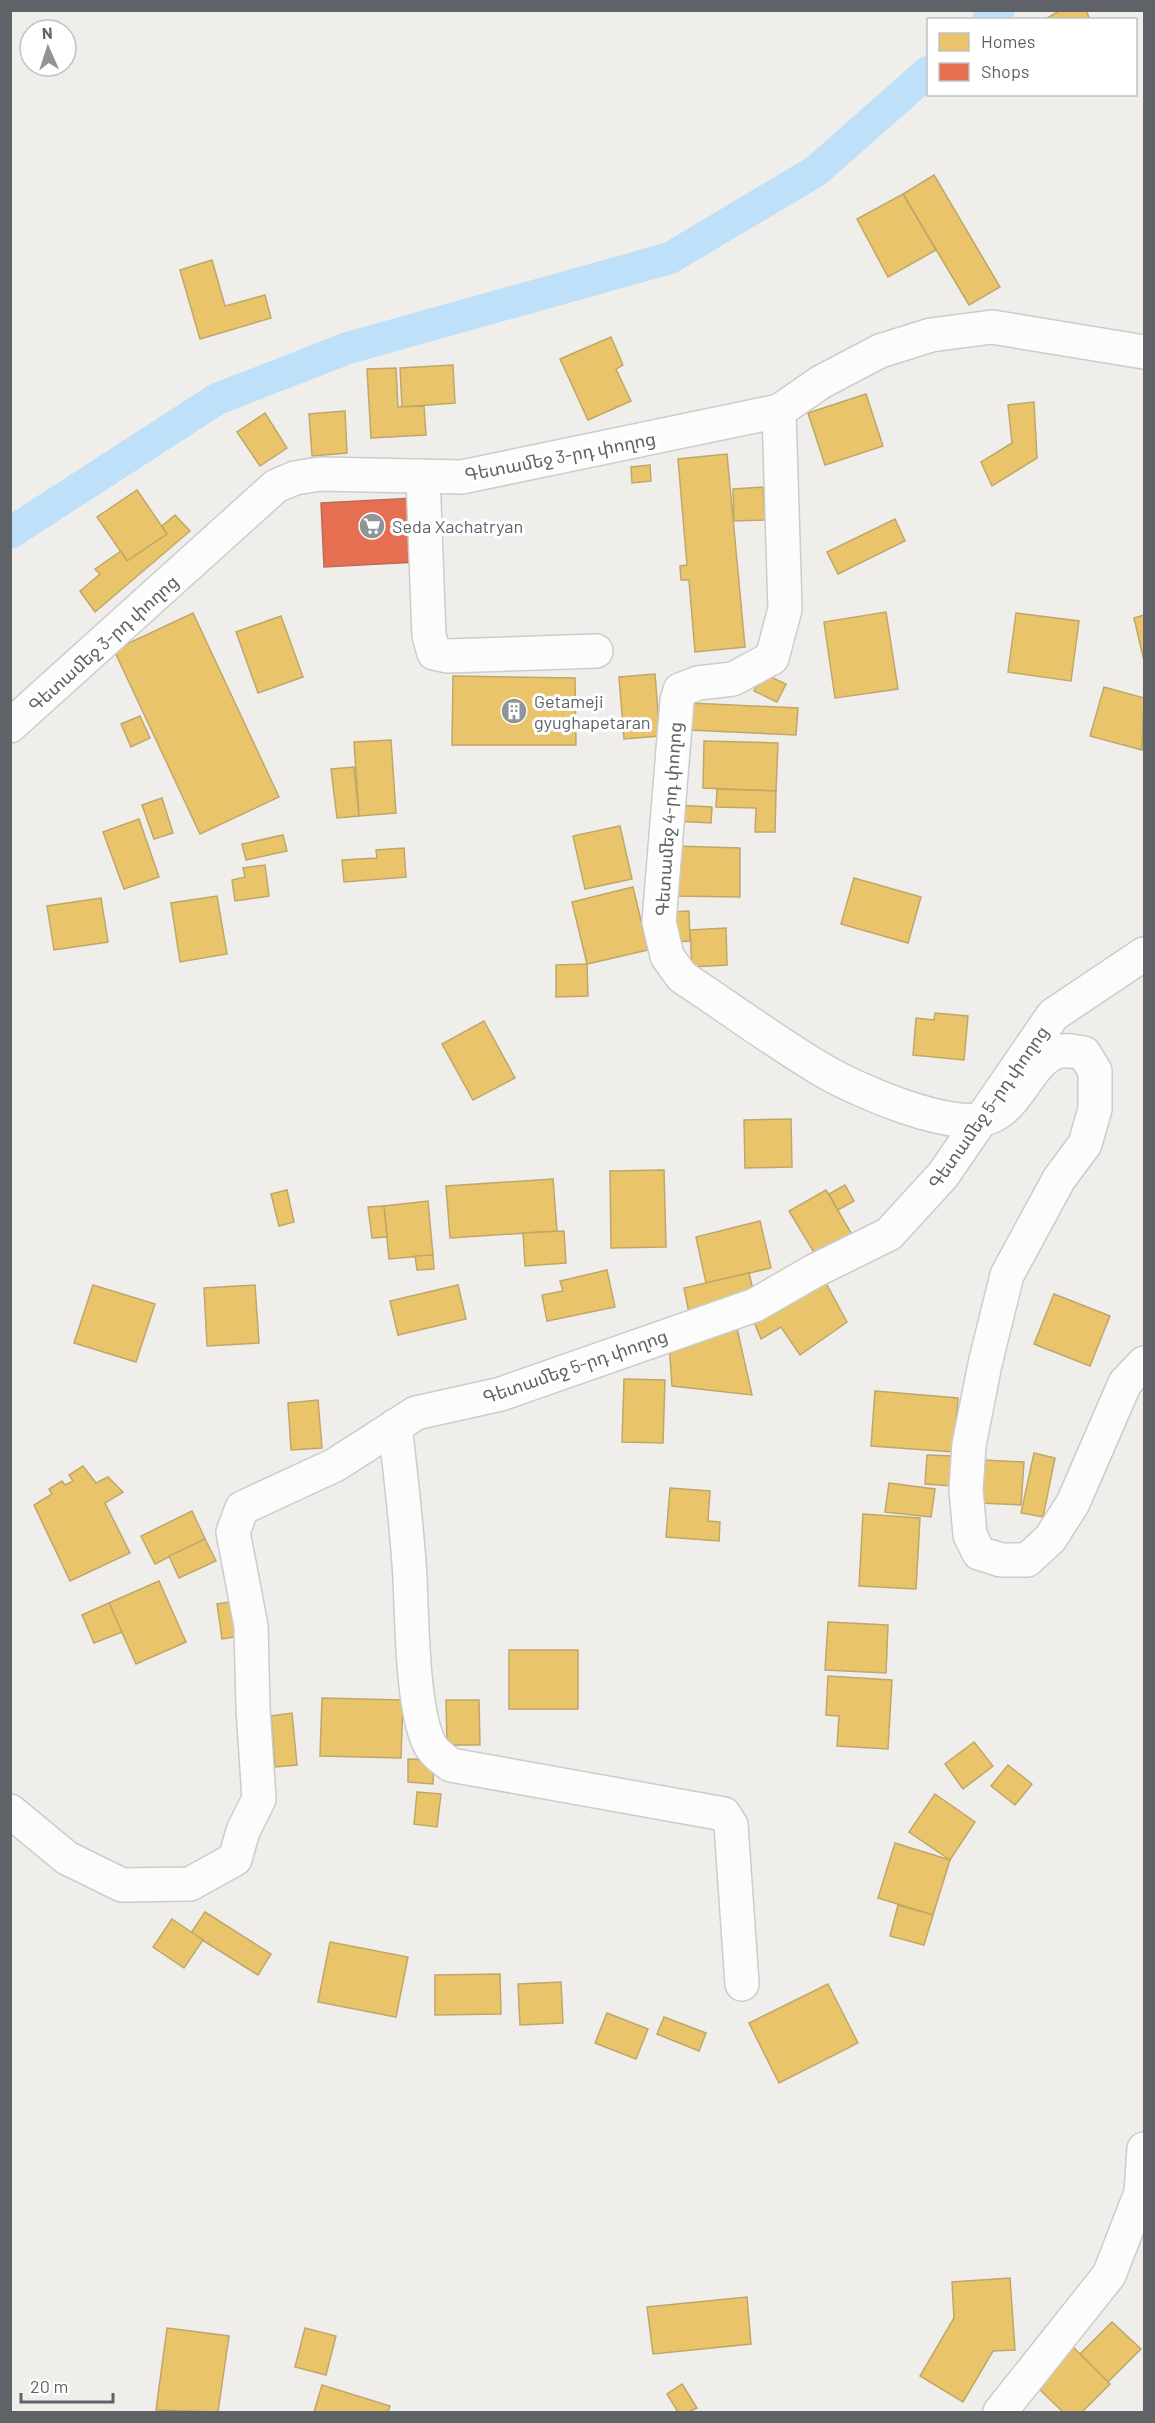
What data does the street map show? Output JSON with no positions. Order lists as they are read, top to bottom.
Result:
{
  "streets": {
    "street": ["Գետամեջ 3-րդ փողոց", "Գետամեջ 4-րդ փողոց", "Գետամեջ 5-րդ փողոց"]
  },
  "crossings": [
    ["Գետամեջ 3-րդ փողոց", "Գետամեջ 4-րդ փողոց"],
    ["Գետամեջ 4-րդ փողոց", "Գետամեջ 5-րդ փողոց"]
  ],
  "places": {
    "supermarket": ["Seda Xachatryan"],
    "building": ["Getameji gyughapetaran"]
  },
  "legend": ["Homes", "Shops"],
  "scale_bar": "20 m",
  "north": "top"
}
